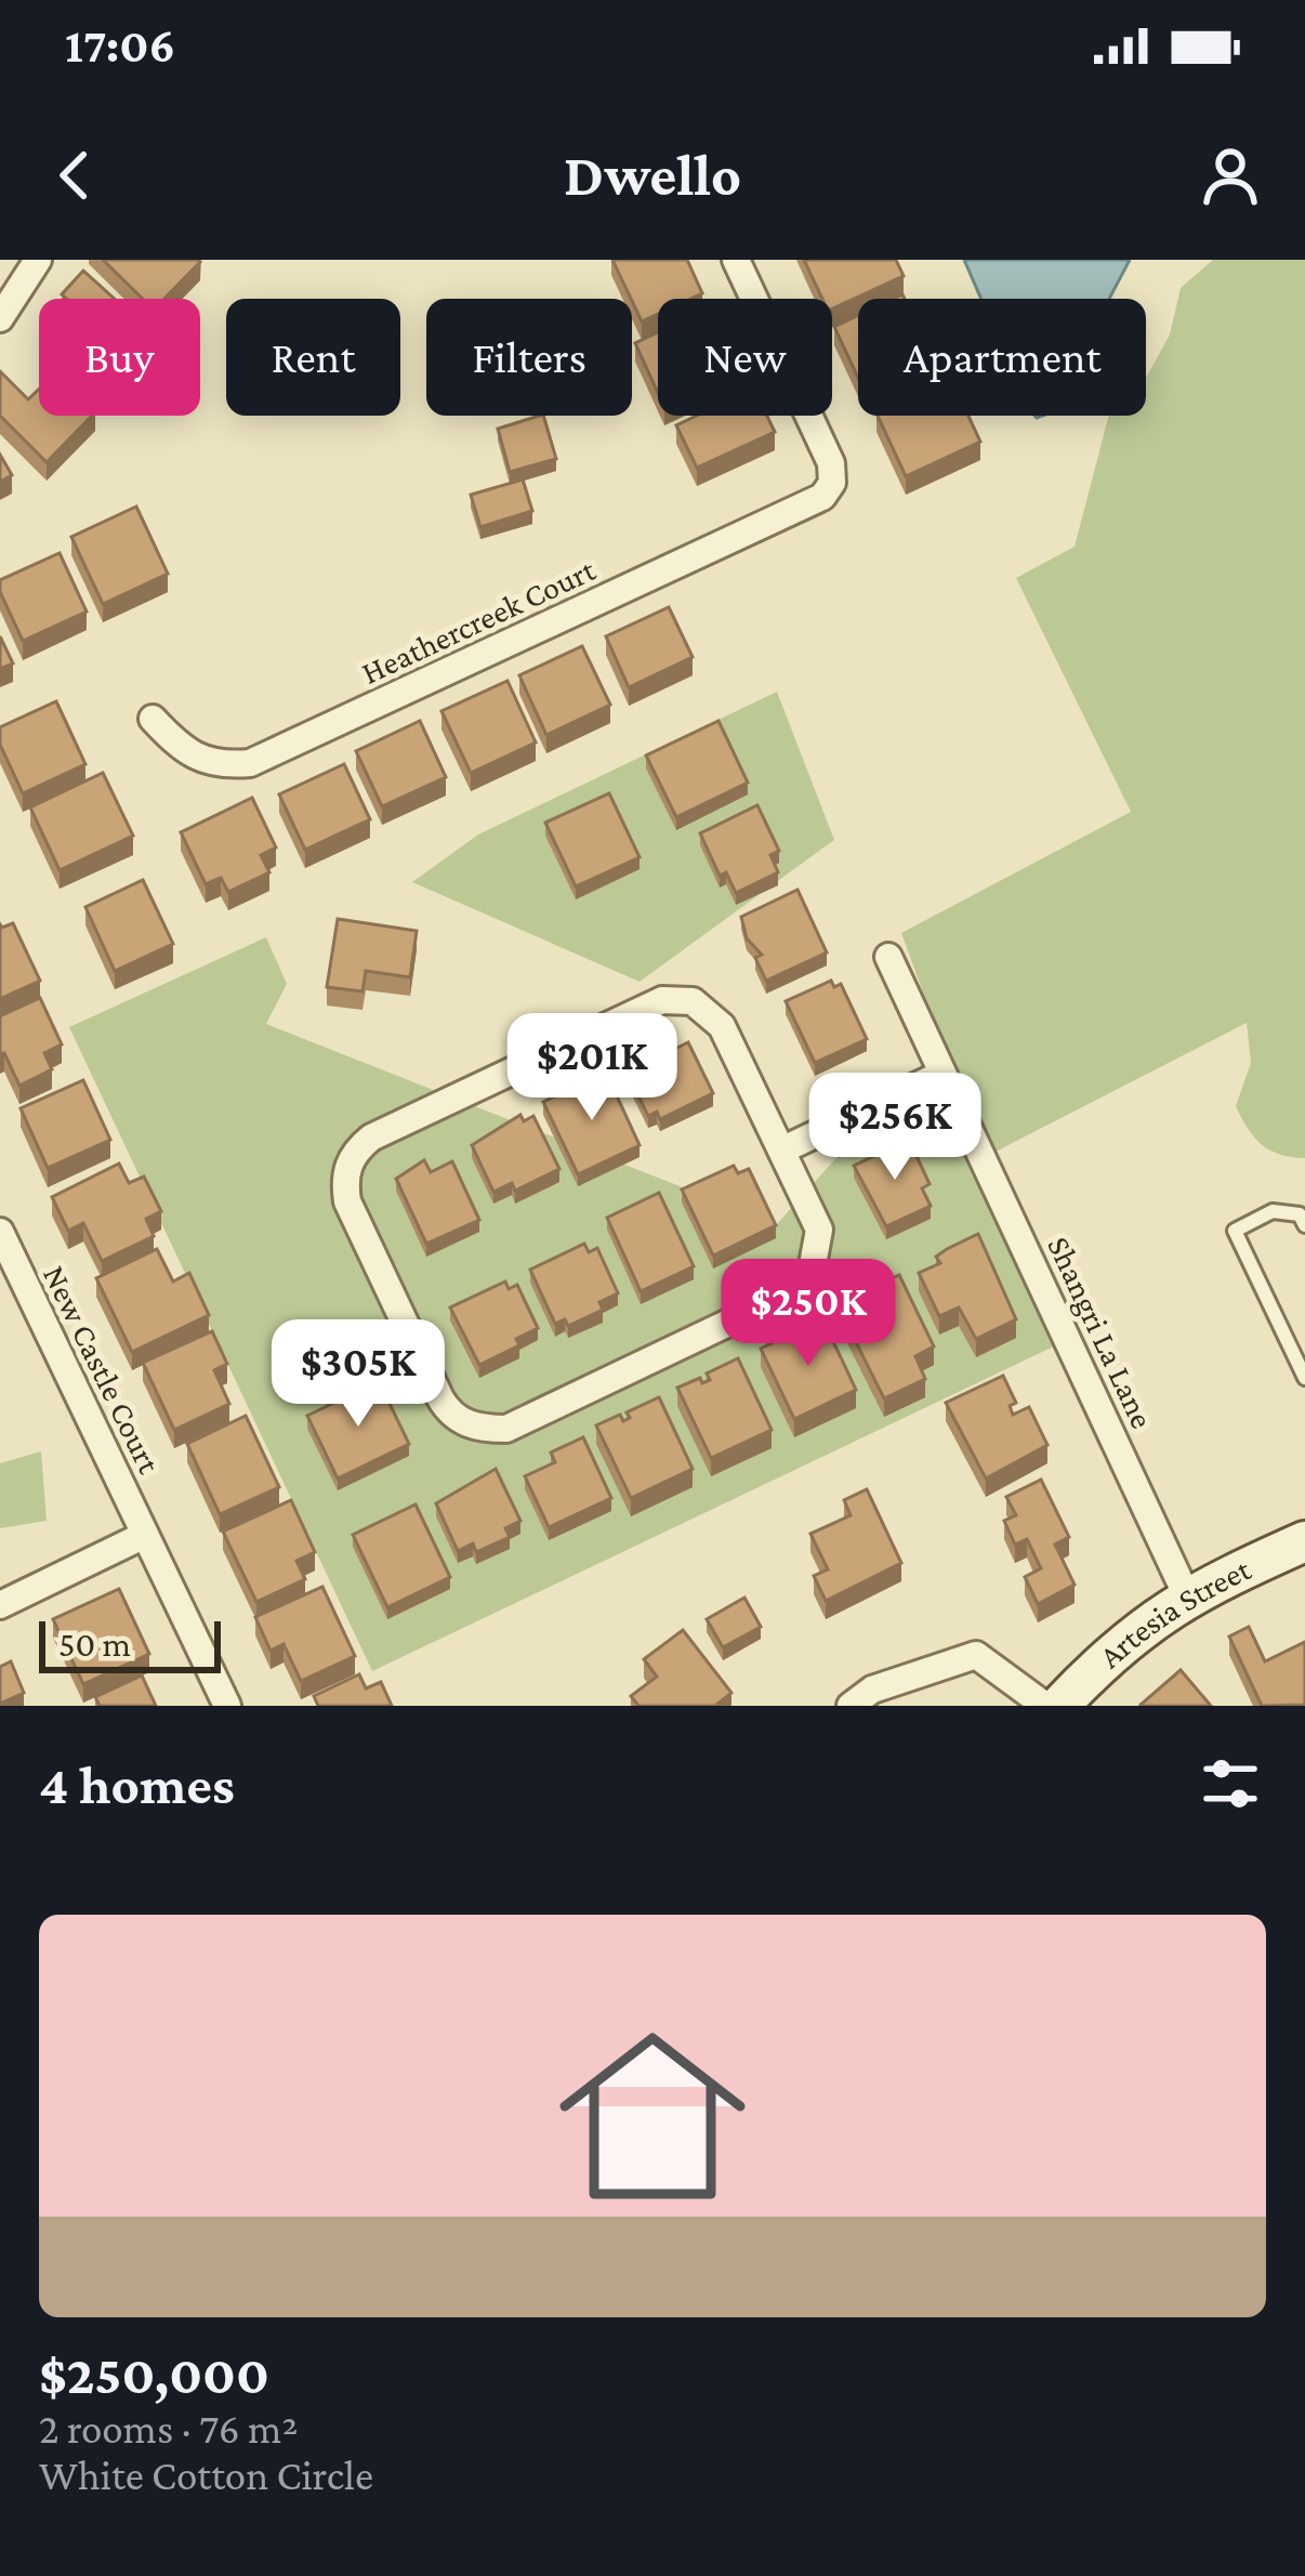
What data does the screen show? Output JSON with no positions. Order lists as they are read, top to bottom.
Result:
{
  "streets": {
    "street": [
      "Heathercreek Court",
      "Shangri La Lane",
      "New Castle Court",
      "Artesia Street"
    ]
  },
  "crossings": [
    ["Shangri La Lane", "Artesia Street"]
  ],
  "scale_bar": "50 m",
  "page": {
    "status": "17:06",
    "header": "Dwello",
    "chip": [
      "Buy",
      "Rent",
      "Filters",
      "New",
      "Apartment"
    ],
    "price": [
      "$201K",
      "$256K",
      "$250K",
      "$305K"
    ],
    "scale": "50 m",
    "heading": "4 homes",
    "list": [
      {
        "name": "$250,000",
        "note": "2 rooms · 76 m² · White Cotton Circle"
      }
    ]
  }
}
